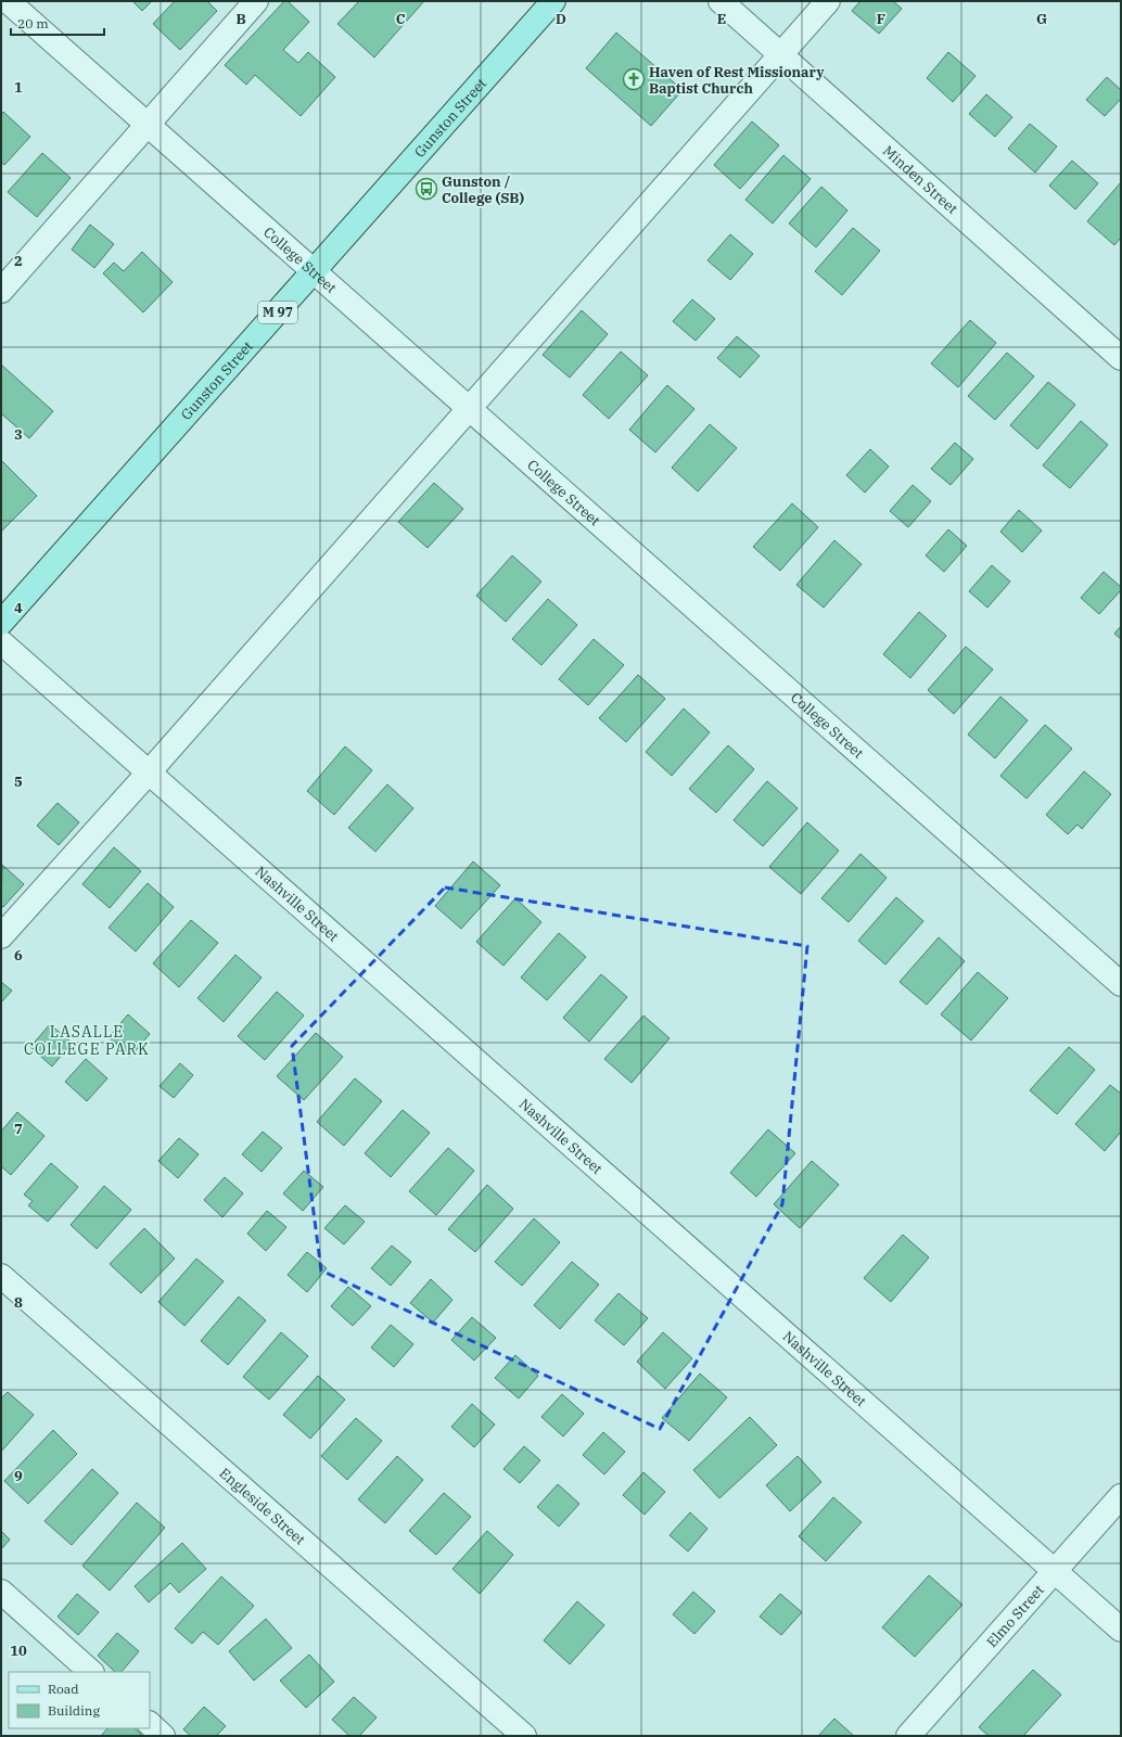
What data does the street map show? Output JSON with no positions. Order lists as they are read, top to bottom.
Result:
{
  "streets": {
    "main road": ["Gunston Street", "M 97"],
    "street": [
      "Minden Street",
      "College Street",
      "Nashville Street",
      "Engleside Street",
      "Elmo Street"
    ]
  },
  "crossings": [
    ["Gunston Street", "College Street"],
    ["Nashville Street", "Elmo Street"]
  ],
  "districts": ["LASALLE COLLEGE PARK"],
  "places": {
    "church": ["Haven of Rest Missionary Baptist Church"],
    "bus stop": ["Gunston / College (SB)"]
  },
  "legend": ["Road", "Building"],
  "scale_bar": "20 m",
  "grid": {
    "columns": [
      "B",
      "C",
      "D",
      "E",
      "F",
      "G"
    ],
    "rows": [
      "1",
      "2",
      "3",
      "4",
      "5",
      "6",
      "7",
      "8",
      "9",
      "10"
    ]
  }
}
